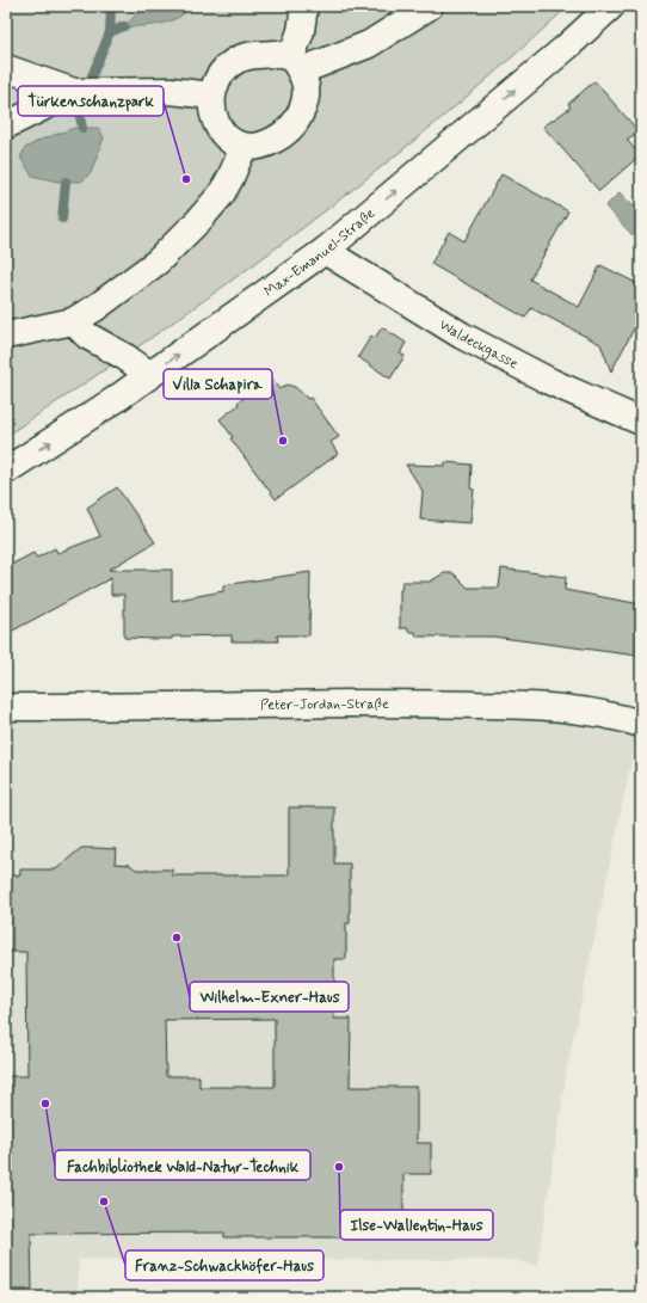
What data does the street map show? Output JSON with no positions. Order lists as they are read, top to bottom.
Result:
{
  "streets": {
    "street": ["Max-Emanuel-Straße", "Waldeckgasse", "Peter-Jordan-Straße"]
  },
  "crossings": [
    ["Max-Emanuel-Straße", "Waldeckgasse"]
  ],
  "places": [
    "Türkenschanzpark",
    "Villa Schapira",
    "Wilhelm-Exner-Haus",
    "Fachbibliothek Wald-Natur-Technik",
    "Ilse-Wallentin-Haus",
    "Franz-Schwackhöfer-Haus"
  ]
}
